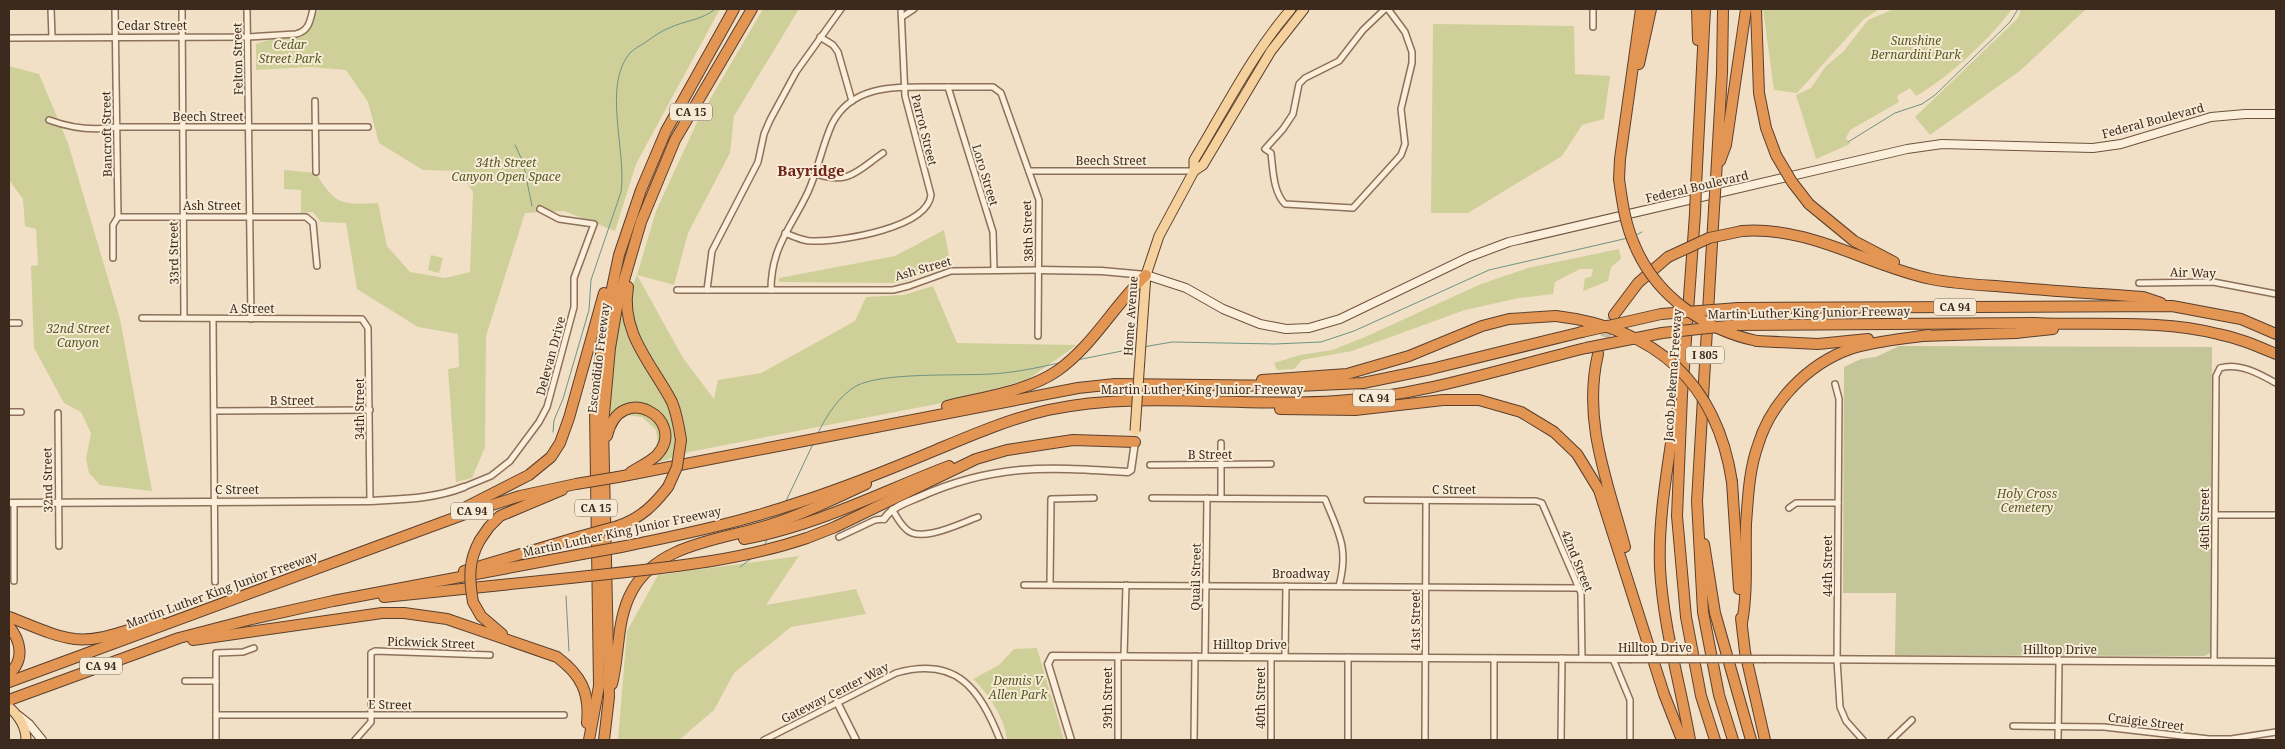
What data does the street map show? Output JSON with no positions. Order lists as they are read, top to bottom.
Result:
{
  "streets": {
    "highway": [
      "CA 15",
      "CA 94",
      "Martin Luther King Junior Freeway",
      "I 805",
      "Escondido Freeway",
      "Jacob Dekema Freeway"
    ],
    "main road": ["Federal Boulevard", "Home Avenue"],
    "street": [
      "Cedar Street",
      "Felton Street",
      "Beech Street",
      "Parrot Street",
      "Bancroft Street",
      "Loro Street",
      "Ash Street",
      "38th Street",
      "33rd Street",
      "Air Way",
      "A Street",
      "Delevan Drive",
      "B Street",
      "34th Street",
      "32nd Street",
      "C Street",
      "46th Street",
      "42nd Street",
      "44th Street",
      "Broadway",
      "Quail Street",
      "41st Street",
      "Pickwick Street",
      "Hilltop Drive",
      "Gateway Center Way",
      "39th Street",
      "40th Street",
      "E Street",
      "Craigie Street"
    ]
  },
  "crossings": [
    ["Cedar Street", "Felton Street"],
    ["Cedar Street", "Bancroft Street"],
    ["Cedar Street", "33rd Street"],
    ["Felton Street", "Beech Street"],
    ["Felton Street", "Ash Street"],
    ["Felton Street", "A Street"],
    ["Beech Street", "Bancroft Street"],
    ["Beech Street", "38th Street"],
    ["Beech Street", "33rd Street"],
    ["Beech Street", "Home Avenue"],
    ["Federal Boulevard", "Ash Street"],
    ["Federal Boulevard", "Home Avenue"],
    ["Bancroft Street", "Ash Street"],
    ["Loro Street", "Ash Street"],
    ["Loro Street", "38th Street"],
    ["Ash Street", "38th Street"],
    ["Ash Street", "33rd Street"],
    ["Ash Street", "Home Avenue"],
    ["33rd Street", "A Street"],
    ["A Street", "34th Street"],
    ["Delevan Drive", "C Street"],
    ["B Street", "34th Street"],
    ["34th Street", "C Street"],
    ["32nd Street", "C Street"],
    ["C Street", "42nd Street"],
    ["C Street", "41st Street"],
    ["46th Street", "Hilltop Drive"],
    ["42nd Street", "Broadway"],
    ["42nd Street", "Hilltop Drive"],
    ["44th Street", "Hilltop Drive"],
    ["Broadway", "Quail Street"],
    ["Broadway", "41st Street"],
    ["Broadway", "39th Street"],
    ["Quail Street", "Hilltop Drive"],
    ["41st Street", "Hilltop Drive"],
    ["Pickwick Street", "E Street"],
    ["Hilltop Drive", "39th Street"],
    ["Hilltop Drive", "40th Street"]
  ],
  "districts": ["Bayridge"],
  "parks": [
    "Sunshine Bernardini Park",
    "Cedar Street Park",
    "34th Street Canyon Open Space",
    "32nd Street Canyon",
    "Holy Cross Cemetery",
    "Dennis V Allen Park"
  ]
}
